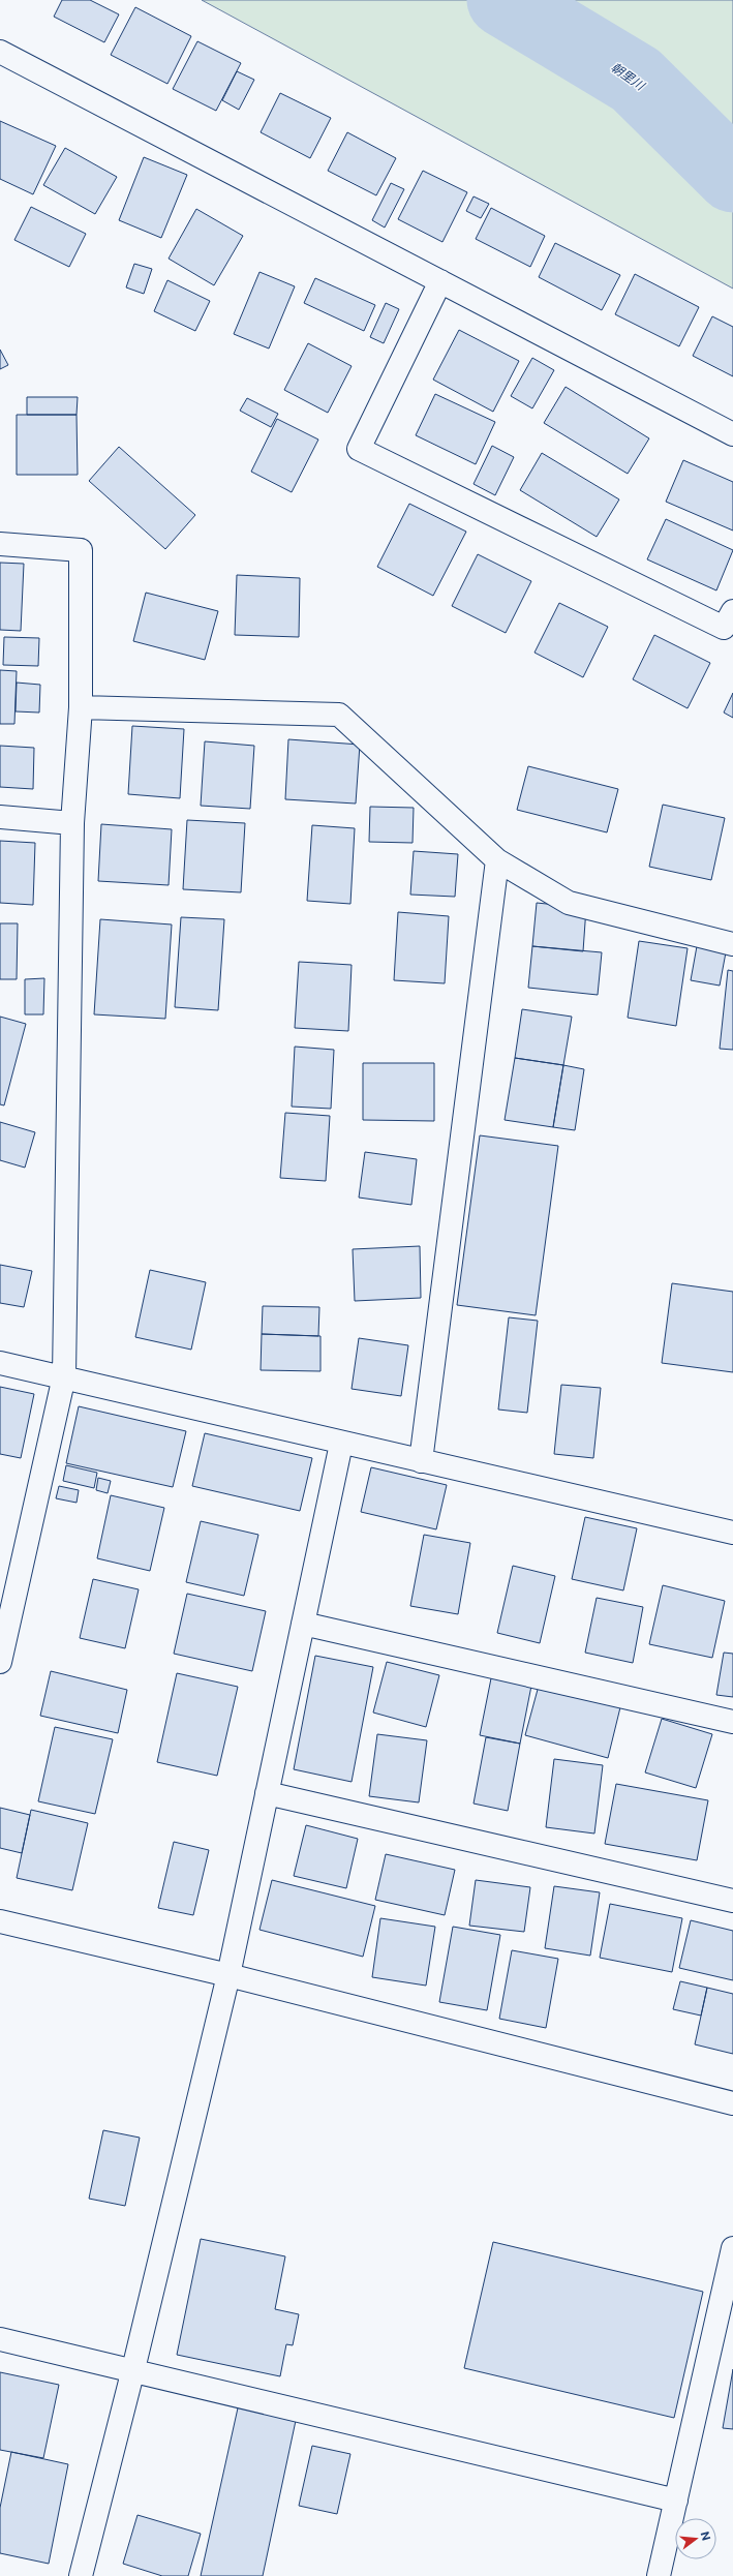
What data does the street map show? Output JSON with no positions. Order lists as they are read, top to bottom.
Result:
{
  "water": ["朝里川"],
  "north": "right"
}
